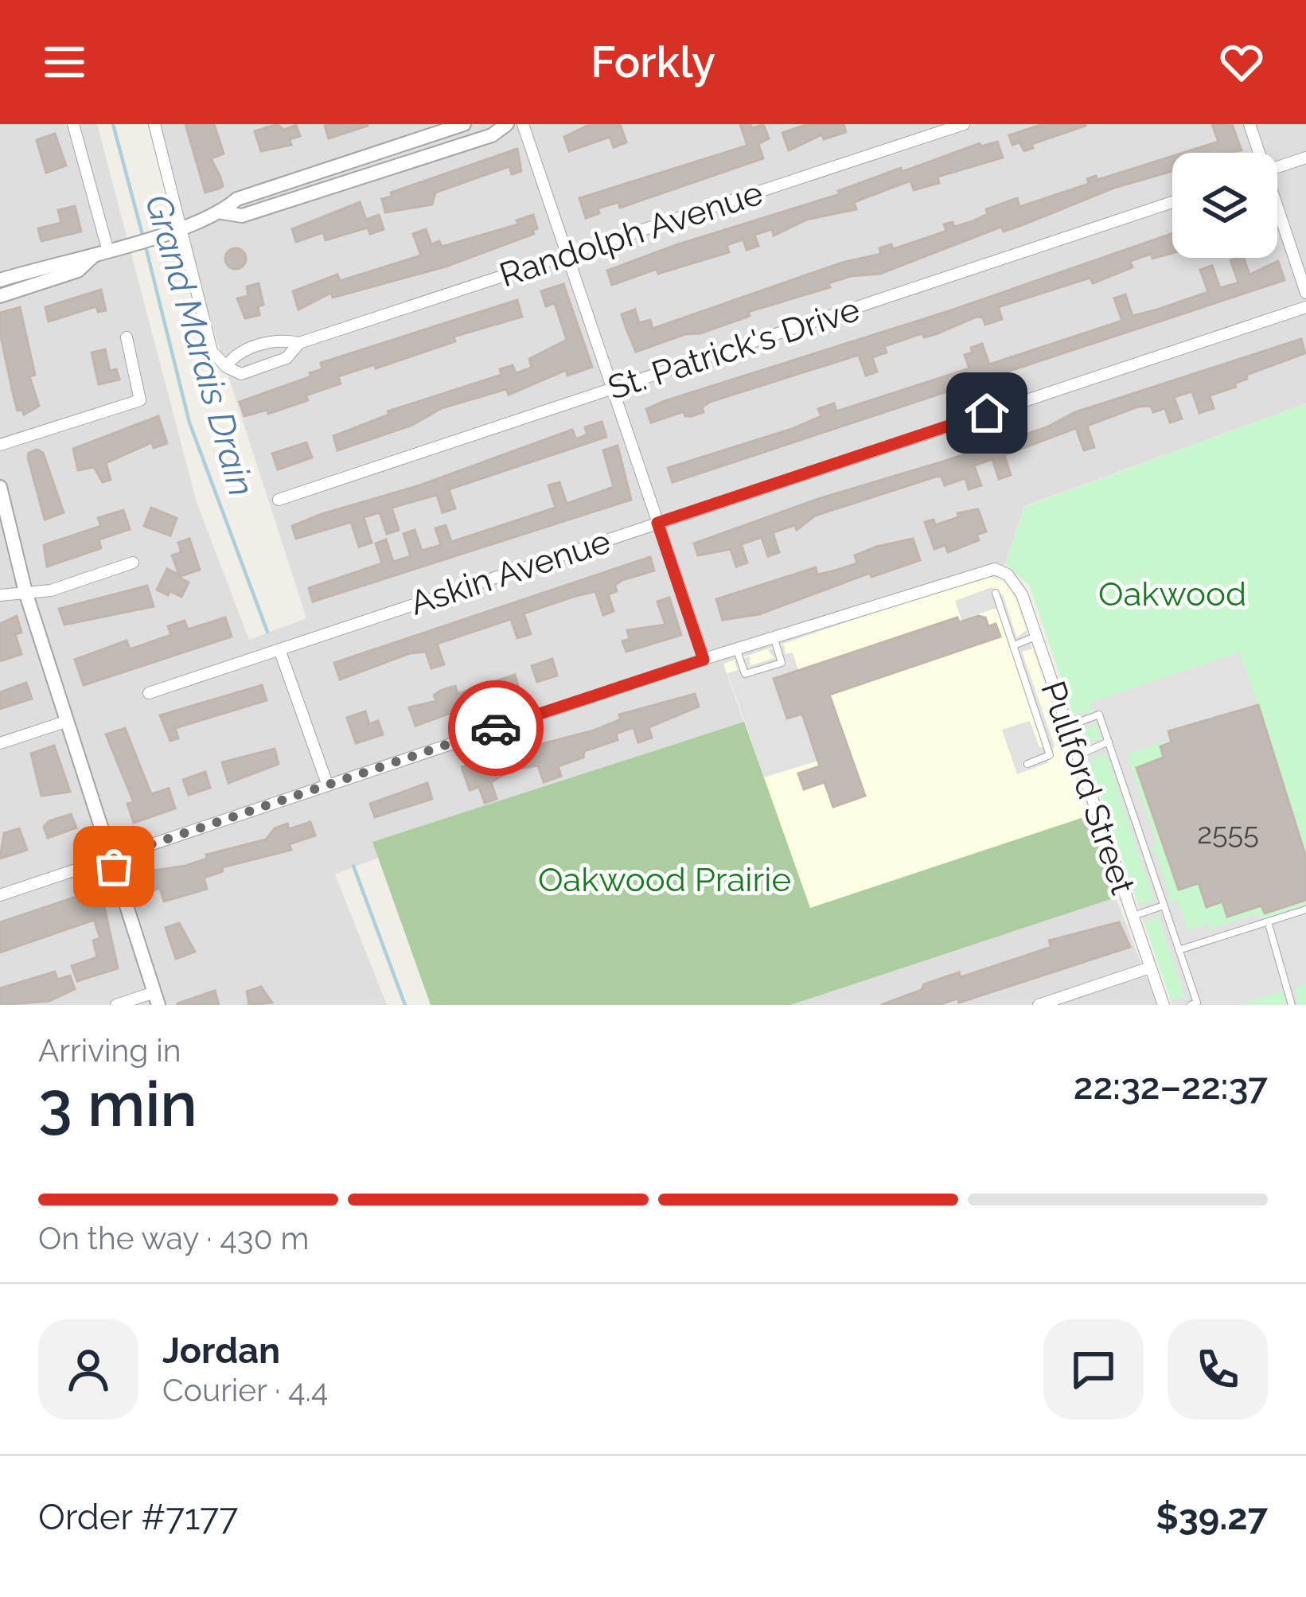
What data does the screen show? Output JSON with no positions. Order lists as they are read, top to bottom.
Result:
{
  "streets": {
    "street": [
      "Randolph Avenue",
      "St. Patrick's Drive",
      "Askin Avenue",
      "Pullford Street"
    ]
  },
  "water": ["Grand Marais Drain"],
  "parks": ["Oakwood", "Oakwood Prairie"],
  "house_numbers": ["2555"],
  "page": {
    "header": "Forkly",
    "heading": ["3 min", "Arriving in", "22:32–22:37"],
    "panel": [
      "Jordan",
      "Courier · 4.4",
      "Order #7177",
      "$39.27"
    ],
    "bar": "On the way · 430 m"
  }
}
